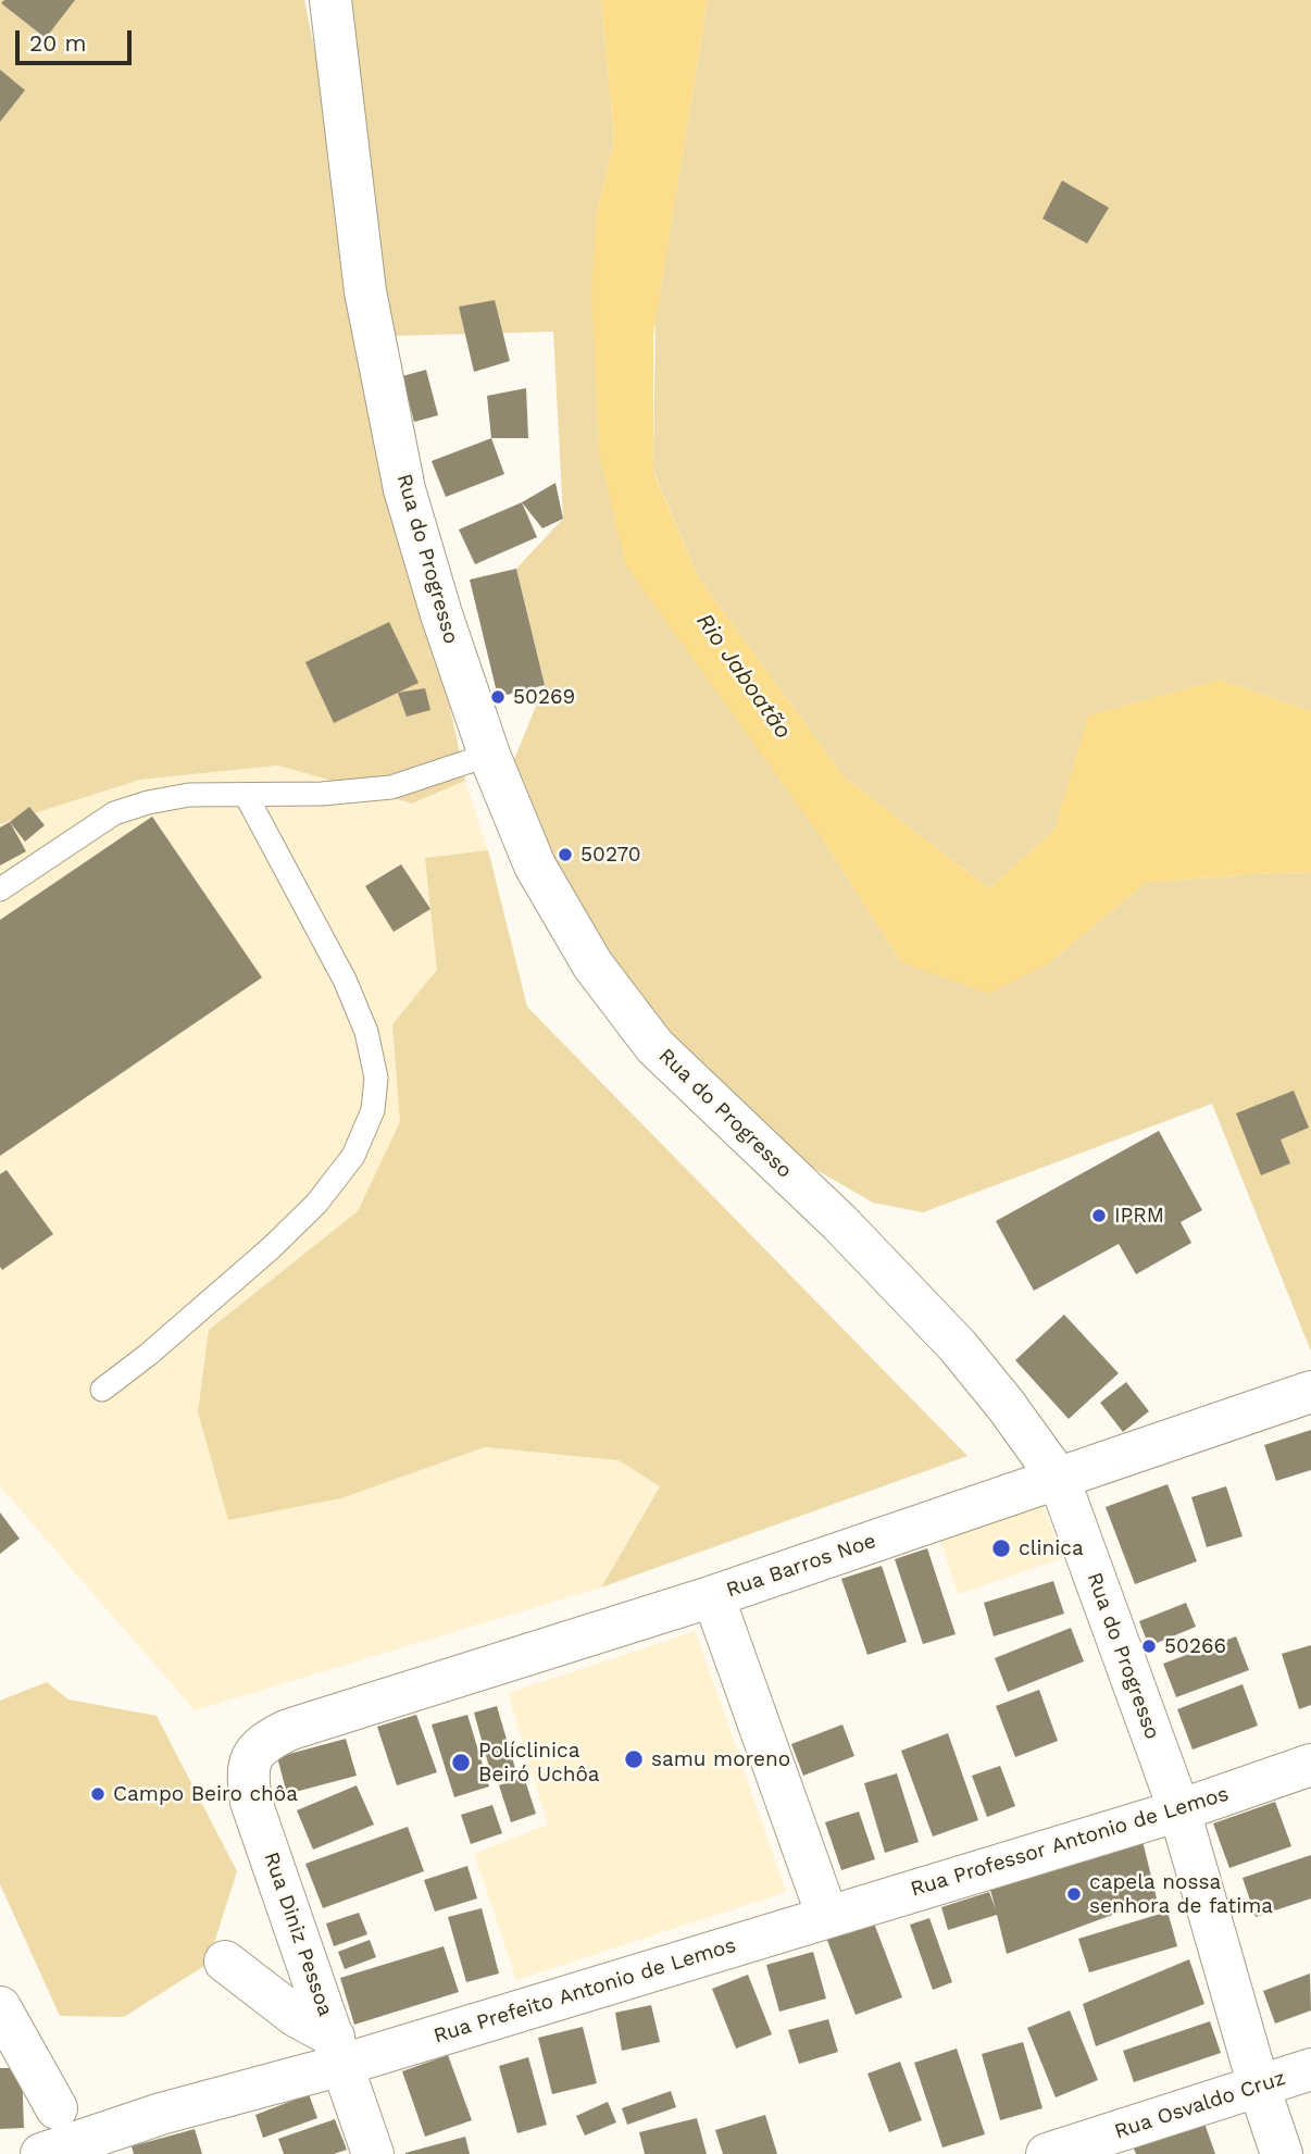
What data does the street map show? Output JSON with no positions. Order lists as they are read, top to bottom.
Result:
{
  "streets": {
    "street": [
      "Rua do Progresso",
      "Rua Barros Noe",
      "Rua Professor Antonio de Lemos",
      "Rua Diniz Pessoa",
      "Rua Prefeito Antonio de Lemos",
      "Rua Osvaldo Cruz"
    ]
  },
  "crossings": [
    ["Rua do Progresso", "Rua Barros Noe"],
    ["Rua do Progresso", "Rua Professor Antonio de Lemos"],
    ["Rua do Progresso", "Rua Osvaldo Cruz"],
    ["Rua Barros Noe", "Rua Diniz Pessoa"],
    ["Rua Professor Antonio de Lemos", "Rua Prefeito Antonio de Lemos"],
    ["Rua Diniz Pessoa", "Rua Prefeito Antonio de Lemos"]
  ],
  "water": ["Rio Jaboatão"],
  "places": [
    "50269",
    "50270",
    "IPRM",
    "clinica",
    "50266",
    "samu moreno",
    "Políclinica Beiró Uchôa",
    "Campo Beiro chôa",
    "capela nossa senhora de fatima"
  ],
  "scale_bar": "20 m"
}
